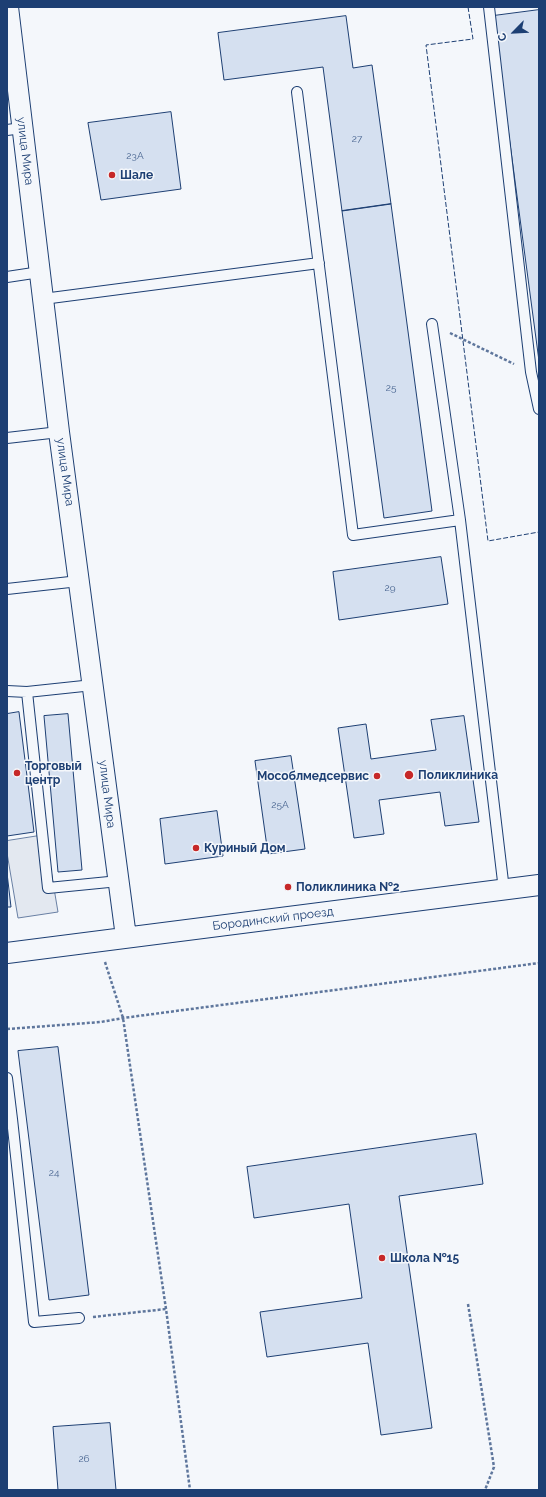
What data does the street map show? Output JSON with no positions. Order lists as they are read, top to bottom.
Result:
{
  "streets": {
    "street": ["улица Мира", "Бородинский проезд"]
  },
  "crossings": [
    ["улица Мира", "Бородинский проезд"]
  ],
  "places": [
    "Шале",
    "Торговый центр",
    "Поликлиника",
    "Мособлмедсервис",
    "Куриный Дом",
    "Поликлиника №2",
    "Школа №15"
  ],
  "house_numbers": [
    "27",
    "23А",
    "25",
    "29",
    "25А",
    "24",
    "26"
  ],
  "north": "bottom left"
}
